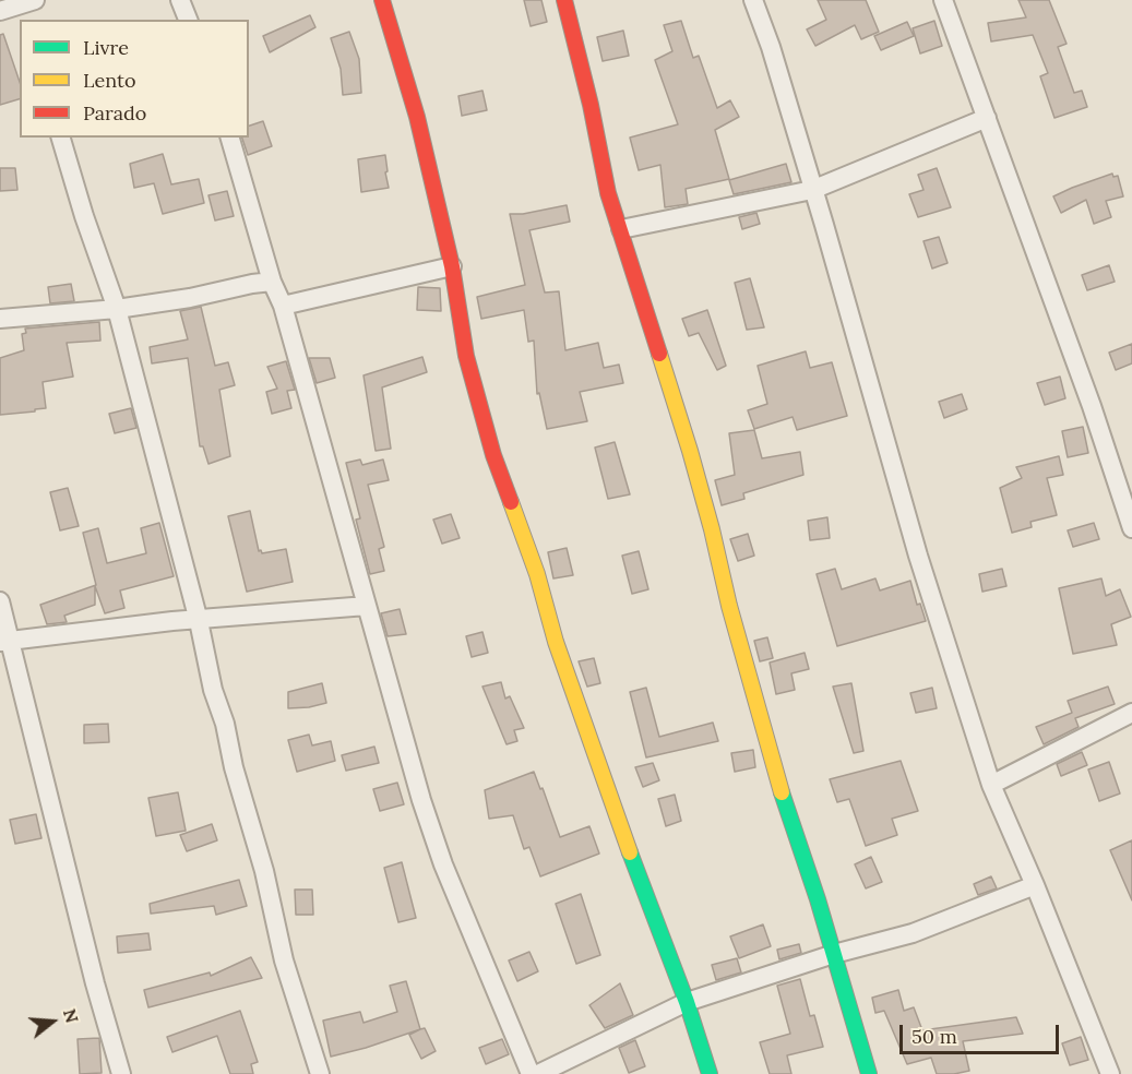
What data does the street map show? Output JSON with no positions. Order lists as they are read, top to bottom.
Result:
{
  "legend": ["Livre", "Lento", "Parado"],
  "scale_bar": "50 m",
  "north": "right"
}
